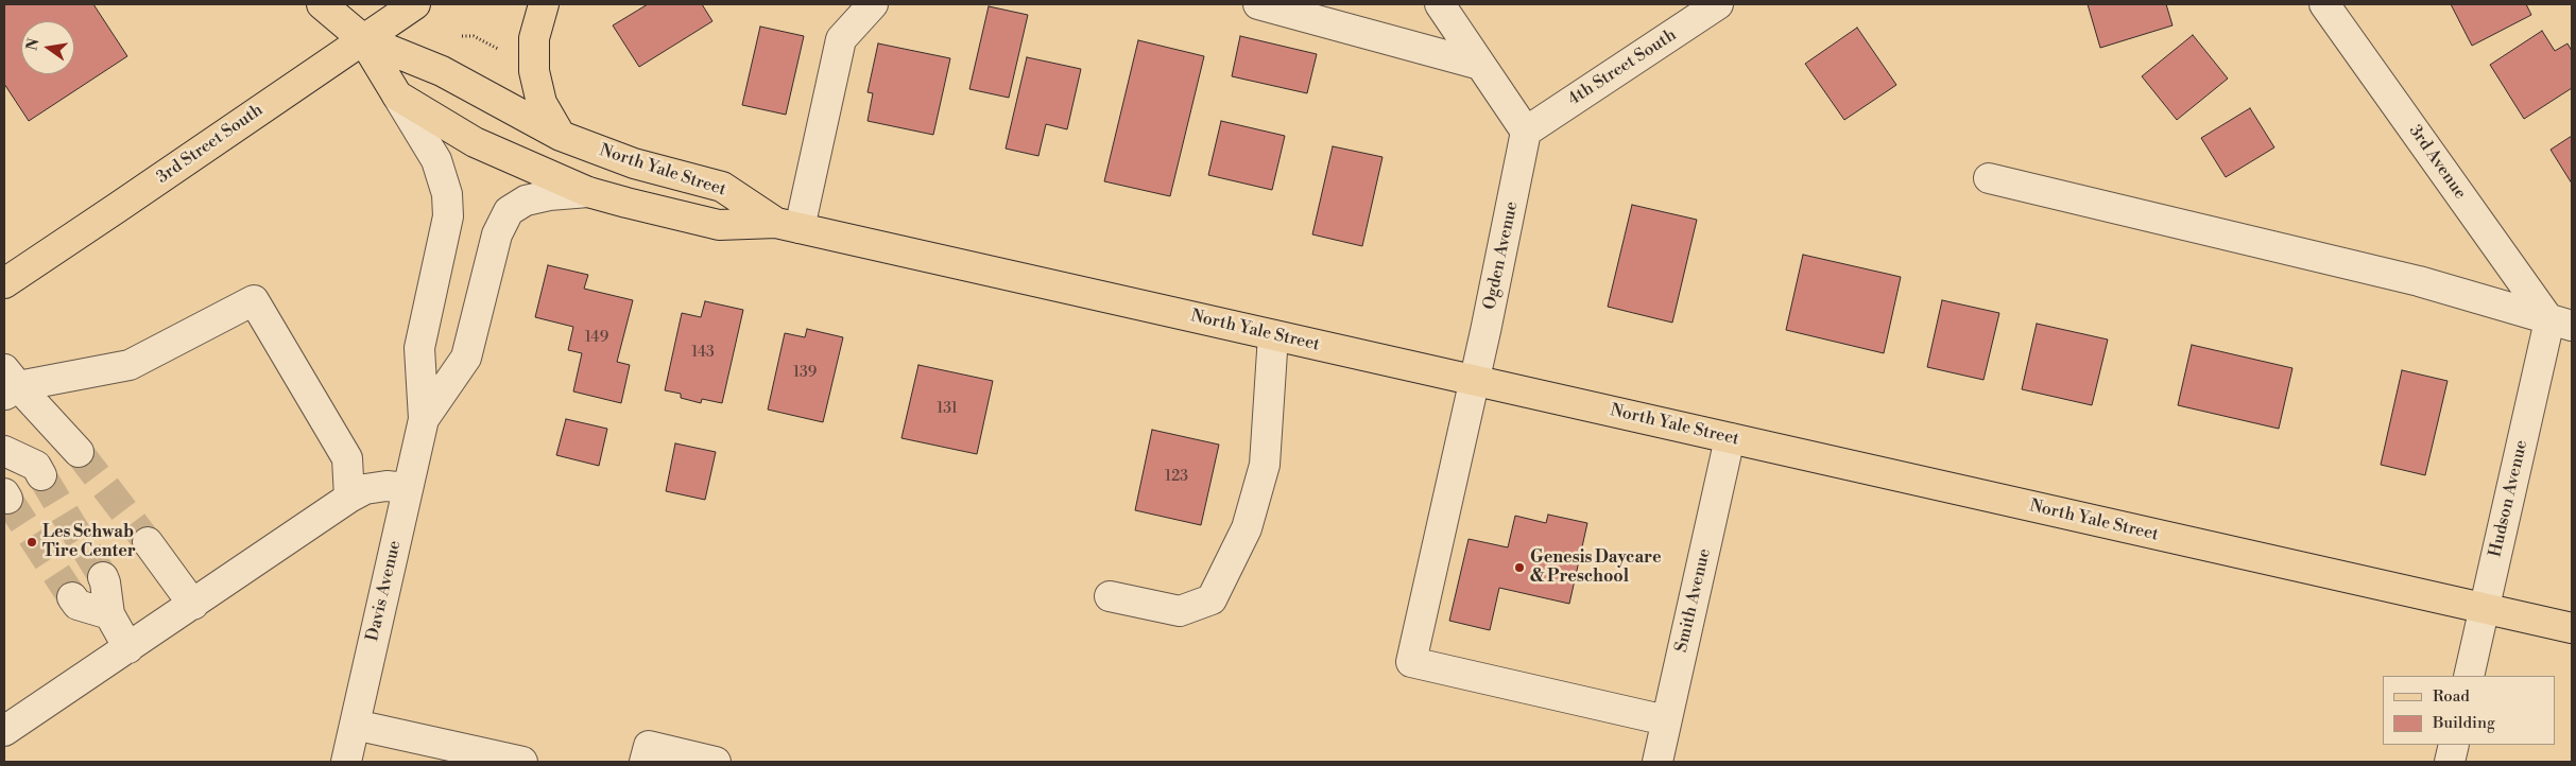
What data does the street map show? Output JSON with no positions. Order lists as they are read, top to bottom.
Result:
{
  "streets": {
    "main road": ["3rd Street South", "North Yale Street"],
    "street": [
      "4th Street South",
      "3rd Avenue",
      "Ogden Avenue",
      "Hudson Avenue",
      "Davis Avenue",
      "Smith Avenue"
    ]
  },
  "crossings": [
    ["4th Street South", "Ogden Avenue"],
    ["3rd Street South", "North Yale Street"],
    ["3rd Avenue", "Hudson Avenue"],
    ["North Yale Street", "Ogden Avenue"],
    ["North Yale Street", "Hudson Avenue"],
    ["North Yale Street", "Davis Avenue"],
    ["North Yale Street", "Smith Avenue"],
    ["Ogden Avenue", "Smith Avenue"]
  ],
  "places": ["Les Schwab Tire Center", "Genesis Daycare & Preschool"],
  "house_numbers": [
    "149",
    "143",
    "139",
    "131",
    "123"
  ],
  "legend": ["Road", "Building"],
  "north": "left"
}
